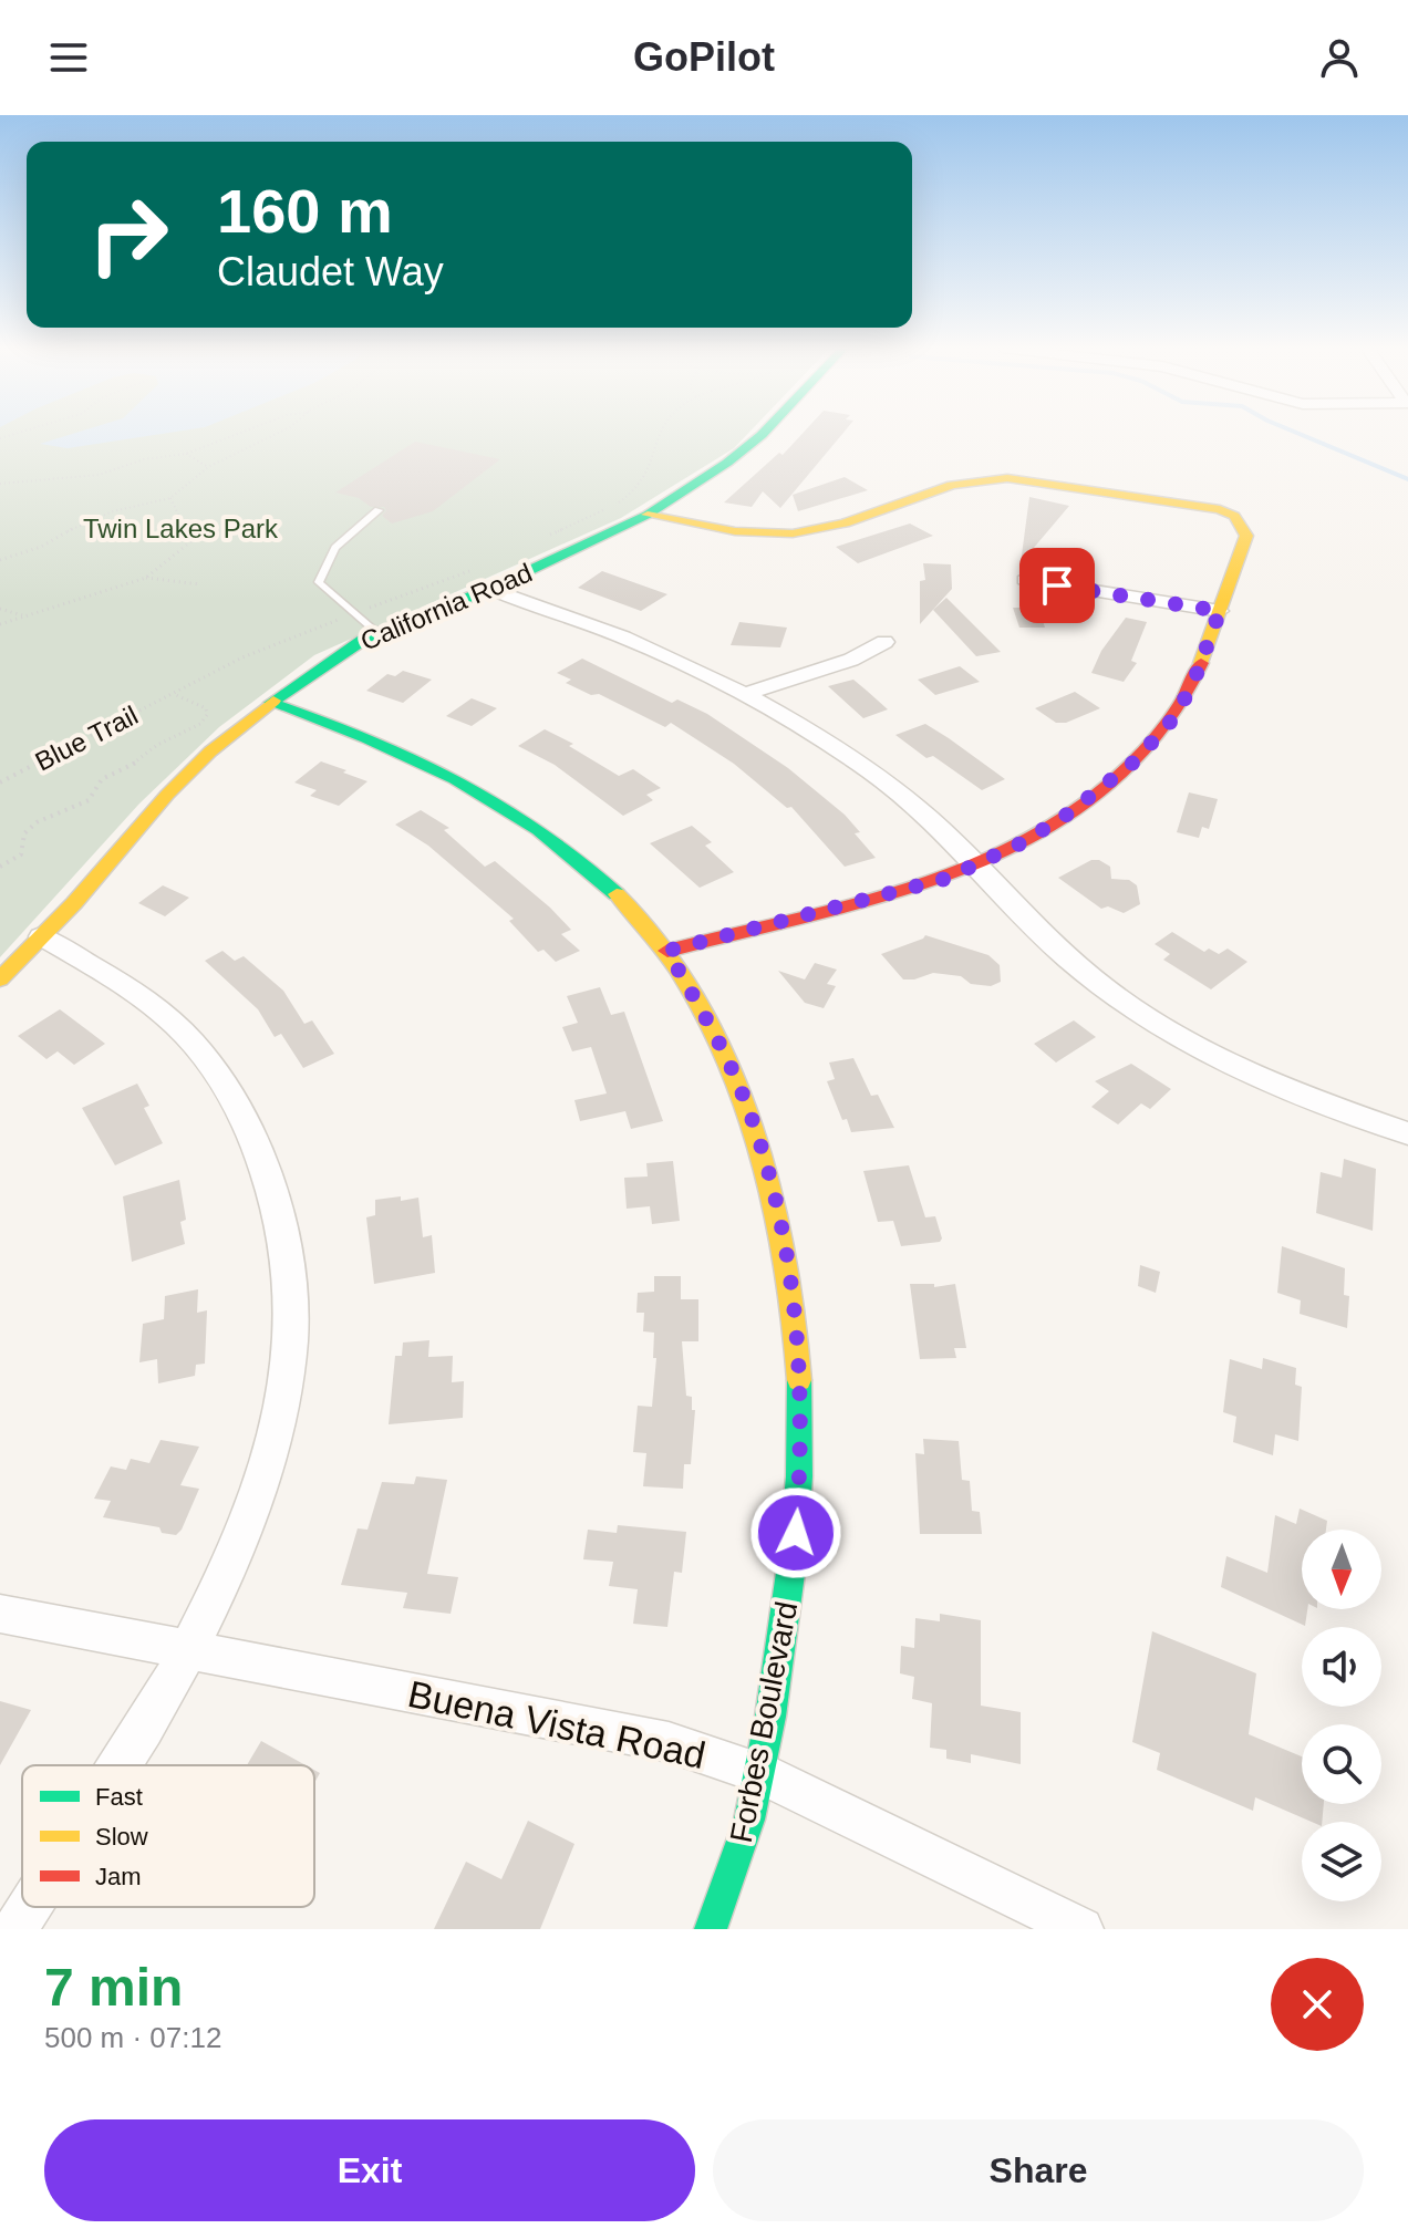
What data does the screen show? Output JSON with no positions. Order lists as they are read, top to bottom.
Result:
{
  "streets": {
    "street": ["California Road", "Forbes Boulevard", "Buena Vista Road"],
    "path": ["Blue Trail"]
  },
  "crossings": [
    ["California Road", "Forbes Boulevard"],
    ["Forbes Boulevard", "Buena Vista Road"]
  ],
  "parks": ["Twin Lakes Park"],
  "legend": ["Fast", "Slow", "Jam"],
  "north": "bottom",
  "page": {
    "header": "GoPilot",
    "turn": ["160 m", "Claudet Way"],
    "heading": ["7 min", "500 m · 07:12"],
    "buttons": ["Exit", "Share"]
  }
}
